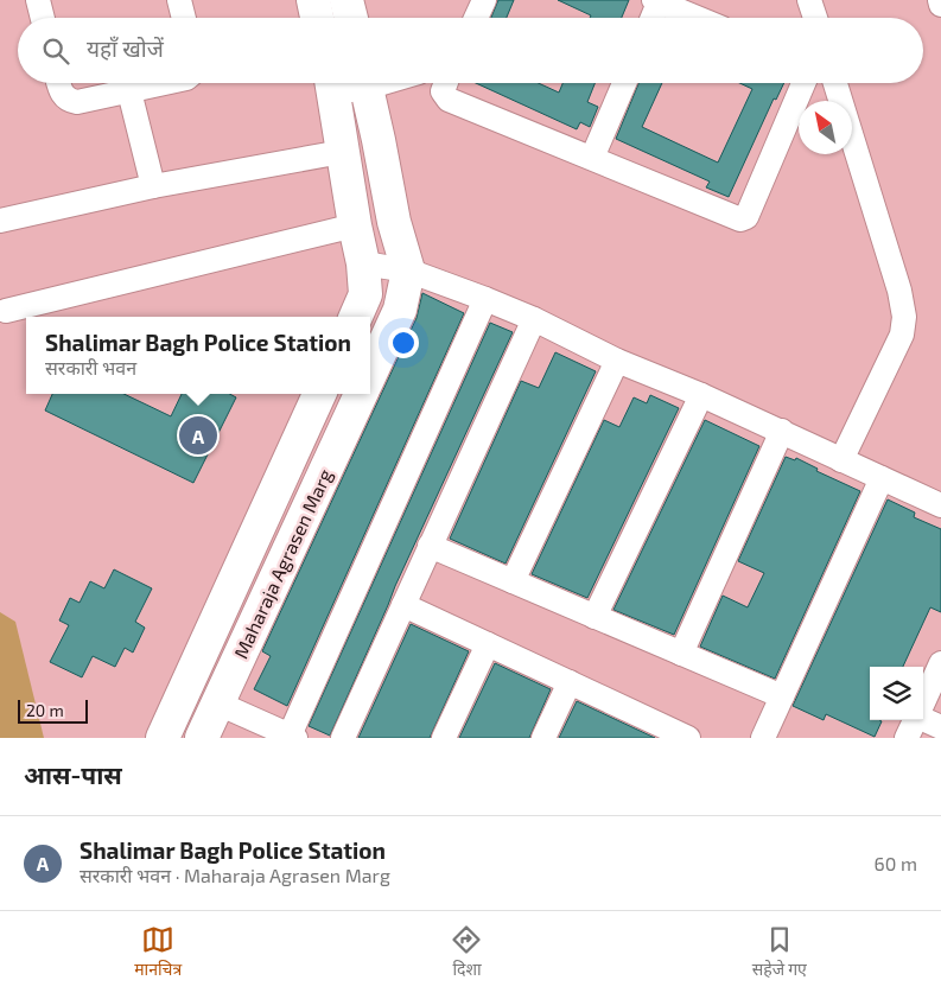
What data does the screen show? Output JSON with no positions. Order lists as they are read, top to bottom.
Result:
{
  "streets": {
    "street": ["Maharaja Agrasen Marg"]
  },
  "scale_bar": "20 m",
  "north": "top left",
  "page": {
    "search": "यहाँ खोजें",
    "popup": ["Shalimar Bagh Police Station", "सरकारी भवन"],
    "pins": "A",
    "scale": "20 m",
    "heading": "आस-पास",
    "list": [
      {
        "mark": "A",
        "name": "Shalimar Bagh Police Station",
        "note": "सरकारी भवन · Maharaja Agrasen Marg",
        "value": "60 m"
      }
    ],
    "nav": ["मानचित्र", "दिशा", "सहेजे गए"]
  }
}
